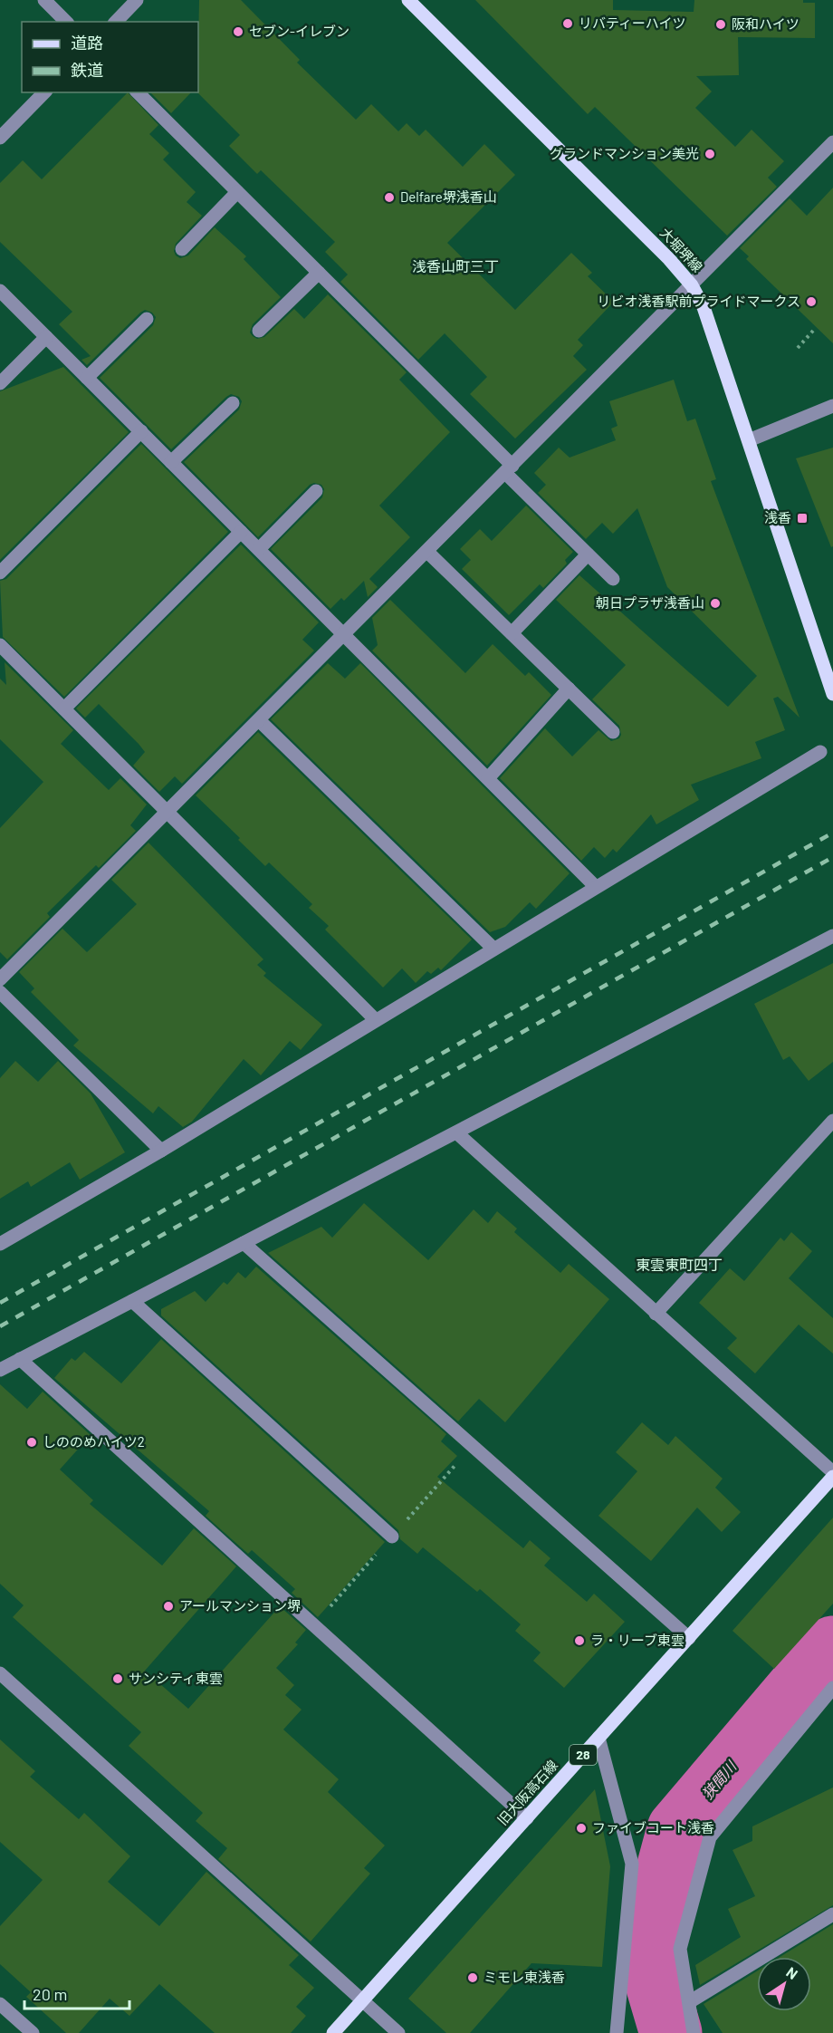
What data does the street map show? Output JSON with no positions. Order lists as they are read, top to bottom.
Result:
{
  "streets": {
    "main road": ["大堀堺線", "28", "旧大阪高石線"]
  },
  "districts": ["浅香山町三丁", "東雲東町四丁"],
  "water": ["狭間川"],
  "places": {
    "other": [
      "リバティーハイツ",
      "阪和ハイツ",
      "セブン-イレブン",
      "グランドマンション美光",
      "Delfare堺浅香山",
      "リビオ浅香駅前プライドマークス",
      "朝日プラザ浅香山",
      "しののめハイツ2",
      "アールマンション堺",
      "ラ・リーブ東雲",
      "サンシティ東雲",
      "ファイブコート浅香",
      "ミモレ東浅香"
    ],
    "transit": ["浅香"]
  },
  "legend": ["道路", "鉄道"],
  "scale_bar": "20 m",
  "north": "top right"
}
